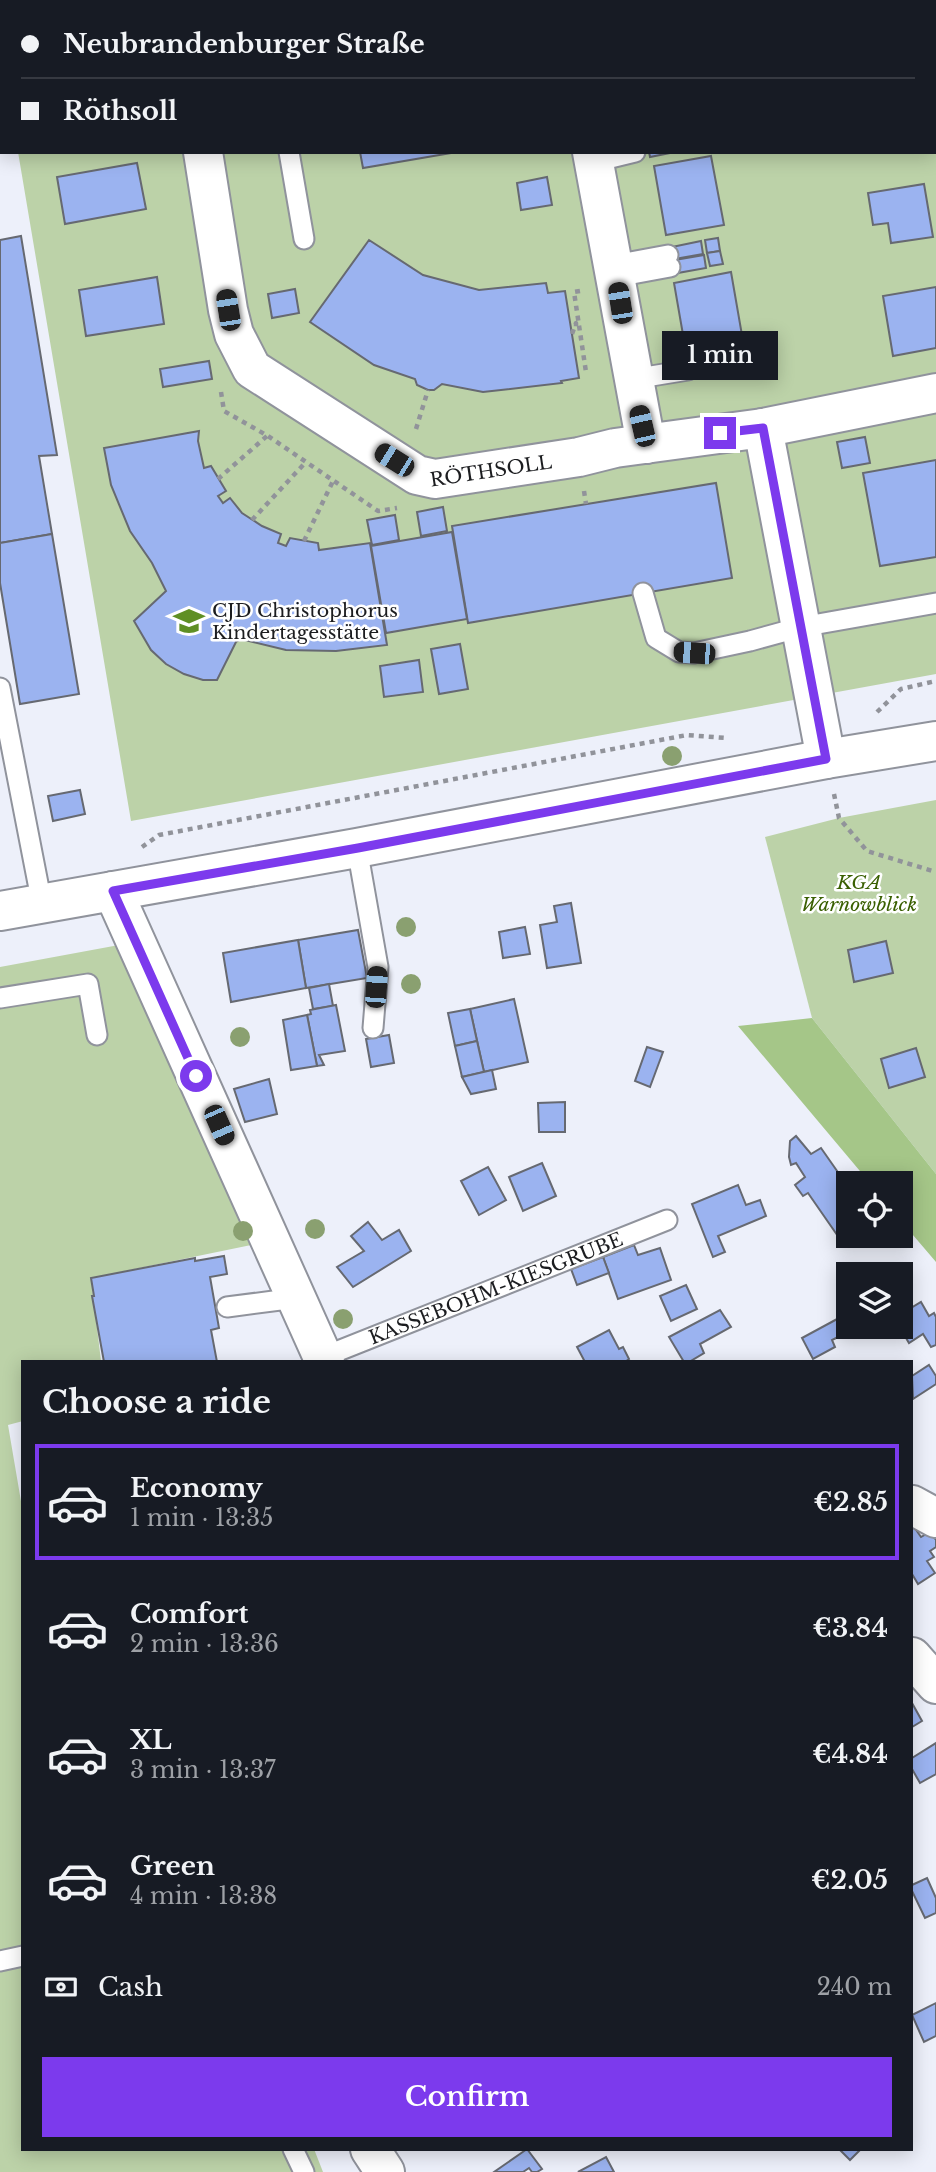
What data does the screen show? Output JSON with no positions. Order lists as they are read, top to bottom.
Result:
{
  "streets": {
    "street": ["RÖTHSOLL"],
    "lane": ["KASSEBOHM-KIESGRUBE"]
  },
  "parks": ["KGA Warnowblick"],
  "places": {
    "school or university": ["CJD Christophorus Kindertagesstätte"]
  },
  "page": {
    "banner": ["Neubrandenburger Straße", "Röthsoll"],
    "bubble": "1 min",
    "heading": "Choose a ride",
    "list": [
      {
        "name": "Economy",
        "note": "1 min · 13:35",
        "value": "€2.85"
      },
      {
        "name": "Comfort",
        "note": "2 min · 13:36",
        "value": "€3.84"
      },
      {
        "name": "XL",
        "note": "3 min · 13:37",
        "value": "€4.84"
      },
      {
        "name": "Green",
        "note": "4 min · 13:38",
        "value": "€2.05"
      }
    ],
    "pay": ["Cash", "240 m"],
    "buttons": "Confirm"
  }
}
